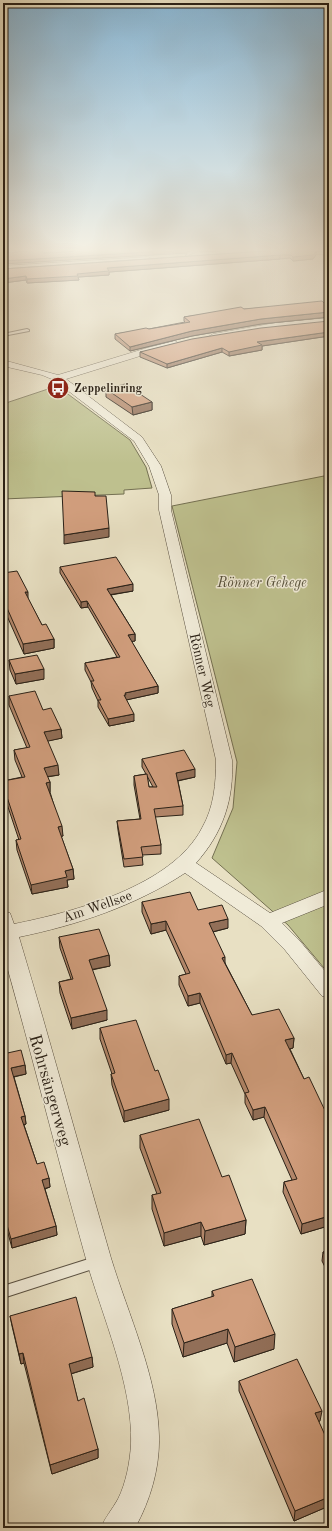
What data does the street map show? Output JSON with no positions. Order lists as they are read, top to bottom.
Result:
{
  "streets": {
    "street": ["Rönner Weg", "Am Wellsee", "Rohrsängerweg"]
  },
  "crossings": [
    ["Rönner Weg", "Am Wellsee"],
    ["Am Wellsee", "Rohrsängerweg"]
  ],
  "parks": ["Rönner Gehege"],
  "places": {
    "bus stop": ["Zeppelinring"]
  }
}
